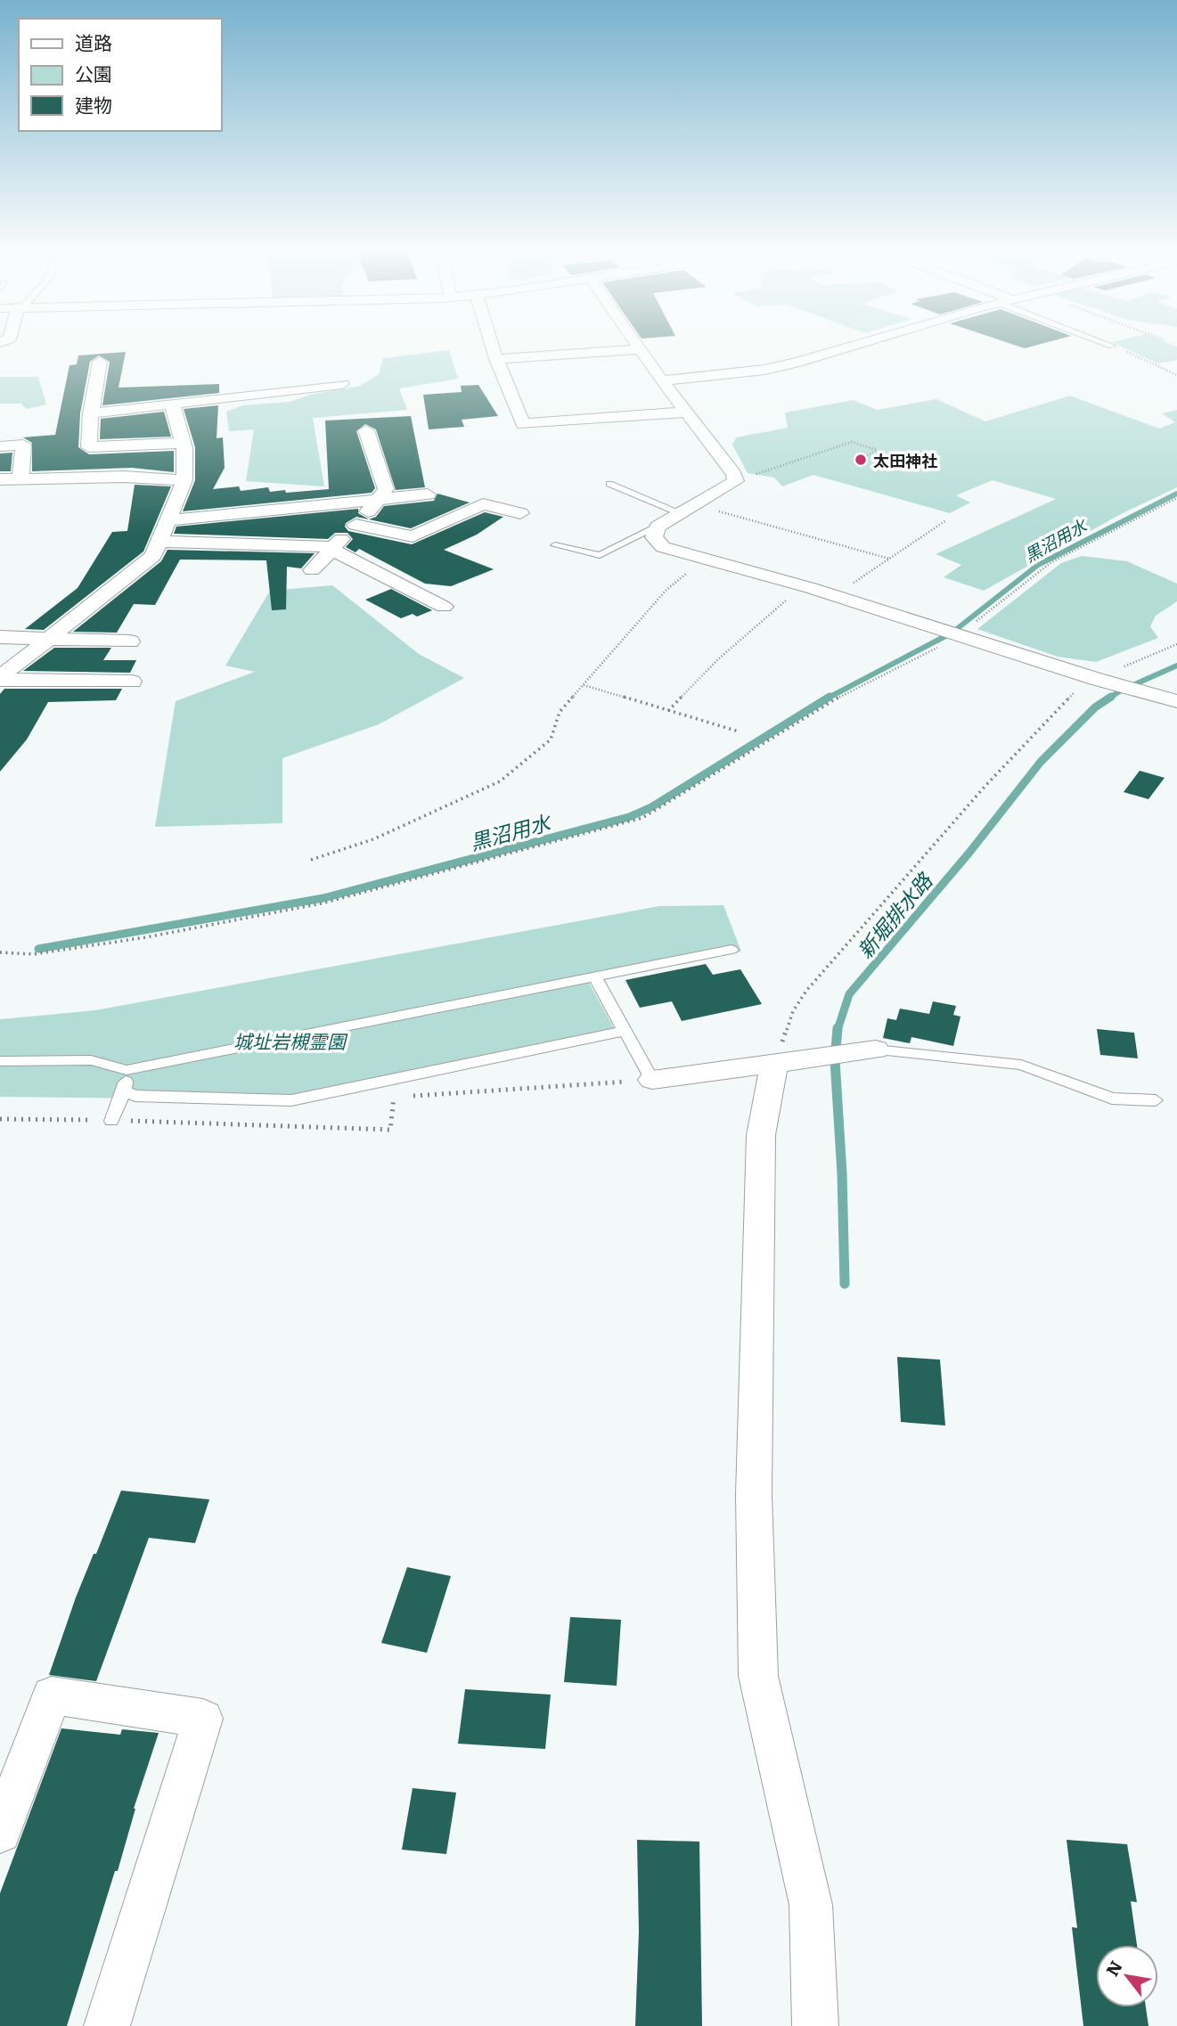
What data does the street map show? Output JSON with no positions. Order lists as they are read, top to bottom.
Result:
{
  "water": ["黒沼用水", "新堀排水路"],
  "parks": ["城址岩槻霊園"],
  "places": ["太田神社"],
  "legend": ["道路", "公園", "建物"],
  "north": "top left"
}
